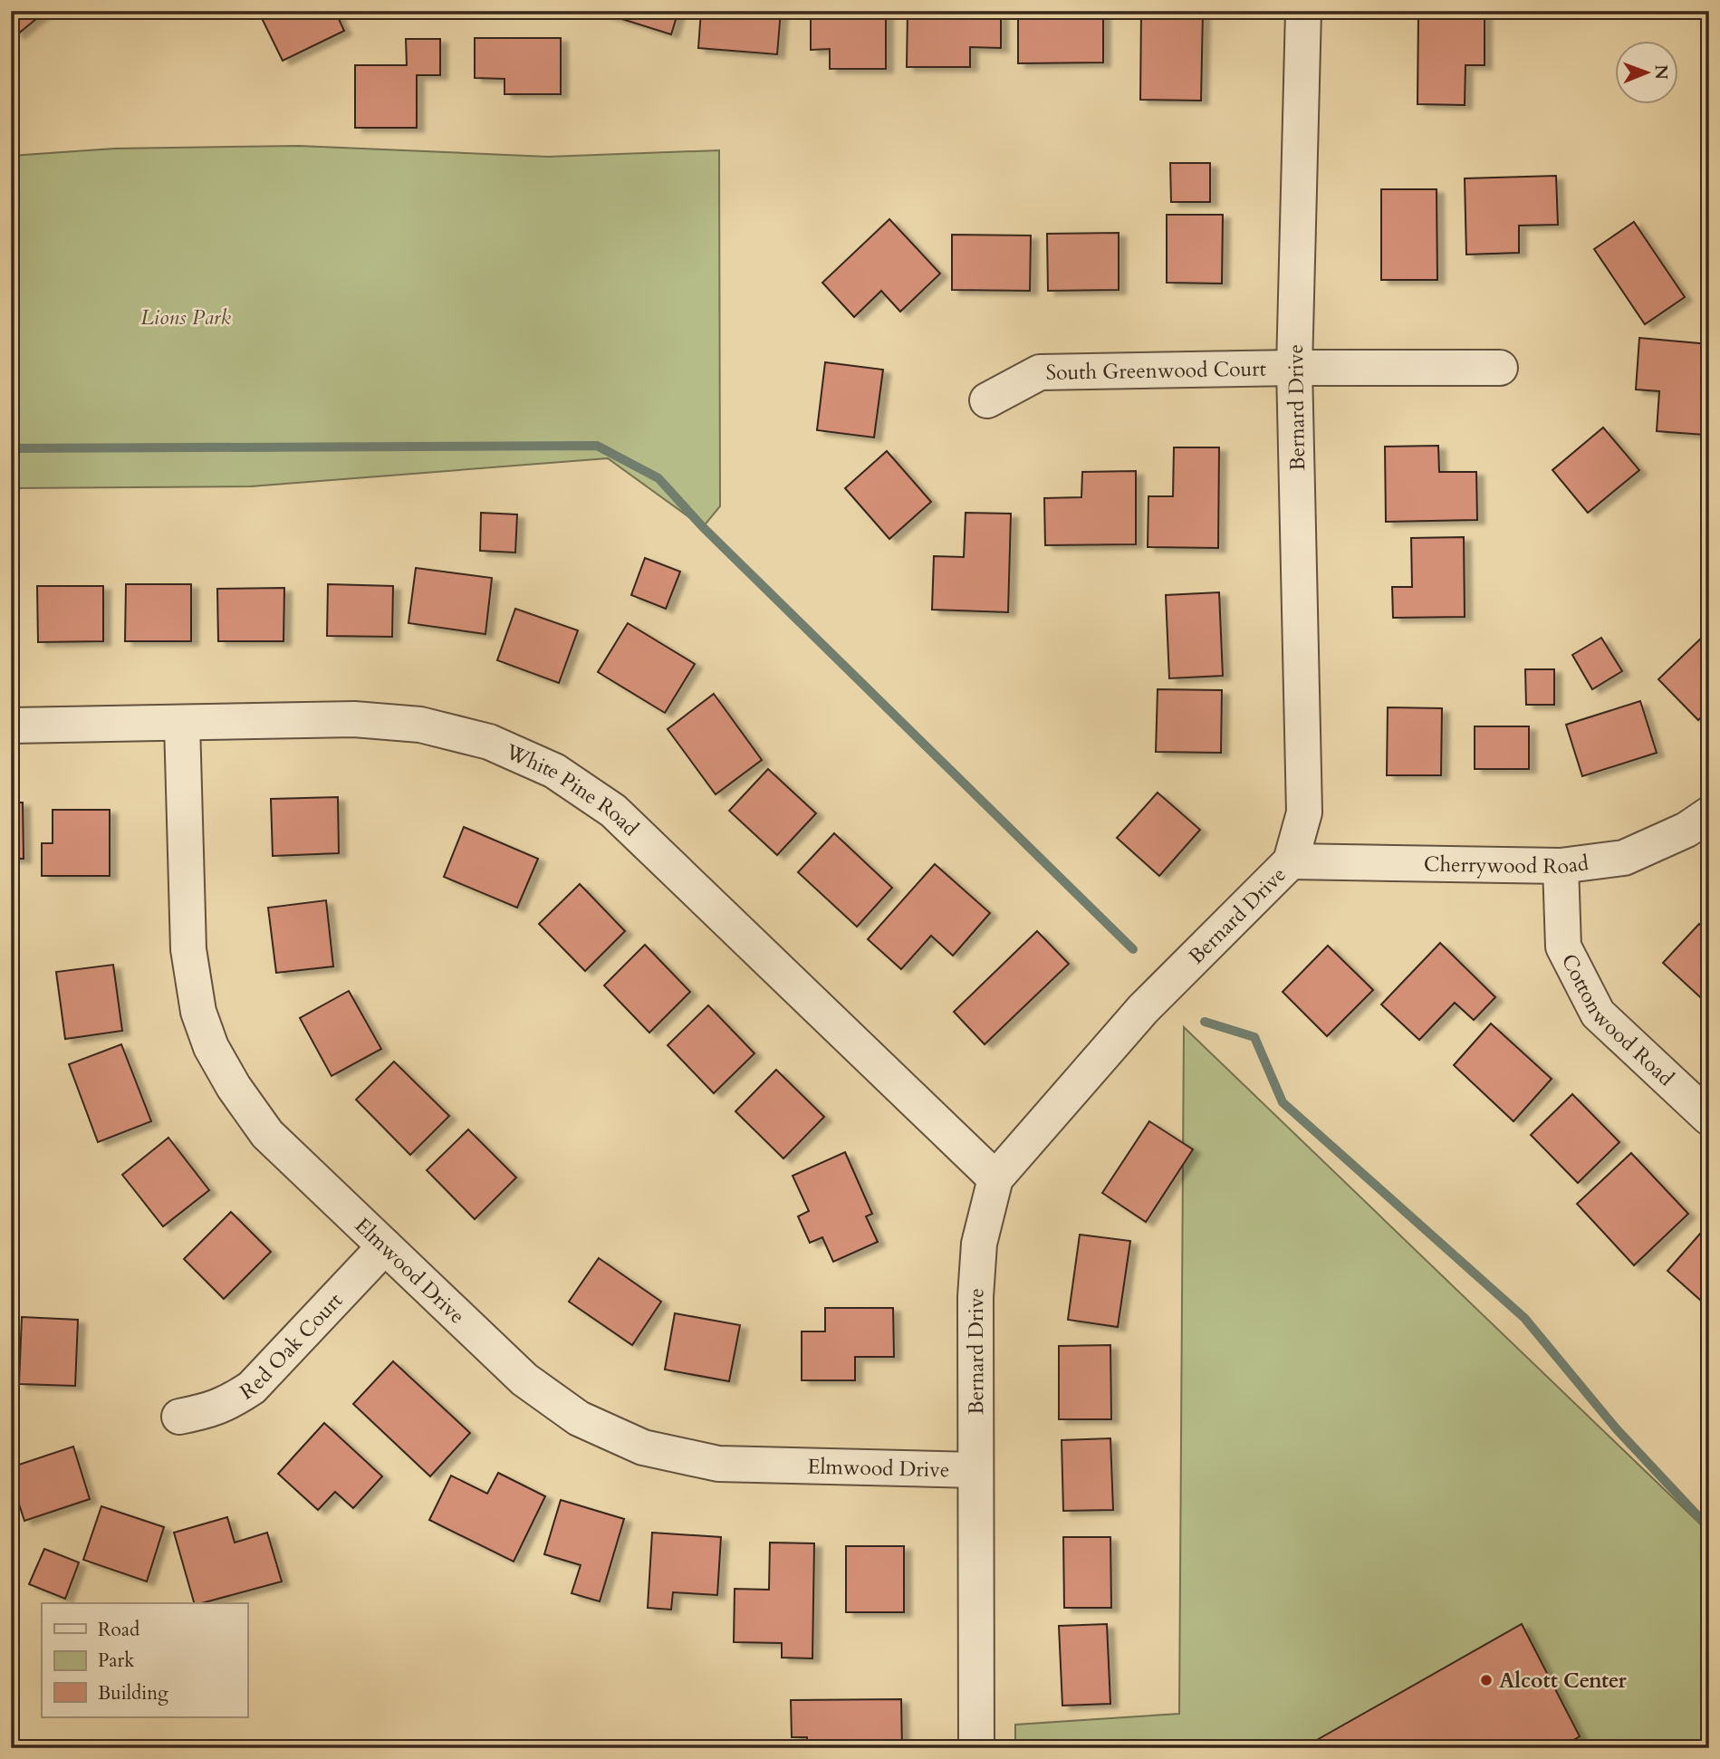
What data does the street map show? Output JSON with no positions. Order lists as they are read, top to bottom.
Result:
{
  "streets": {
    "street": [
      "South Greenwood Court",
      "Bernard Drive",
      "White Pine Road",
      "Cherrywood Road",
      "Cottonwood Road",
      "Elmwood Drive",
      "Red Oak Court"
    ]
  },
  "crossings": [
    ["South Greenwood Court", "Bernard Drive"],
    ["Bernard Drive", "White Pine Road"],
    ["Bernard Drive", "Cherrywood Road"],
    ["Bernard Drive", "Elmwood Drive"],
    ["White Pine Road", "Elmwood Drive"],
    ["Cherrywood Road", "Cottonwood Road"],
    ["Elmwood Drive", "Red Oak Court"]
  ],
  "parks": ["Lions Park"],
  "places": ["Alcott Center"],
  "legend": ["Road", "Park", "Building"],
  "north": "right"
}
